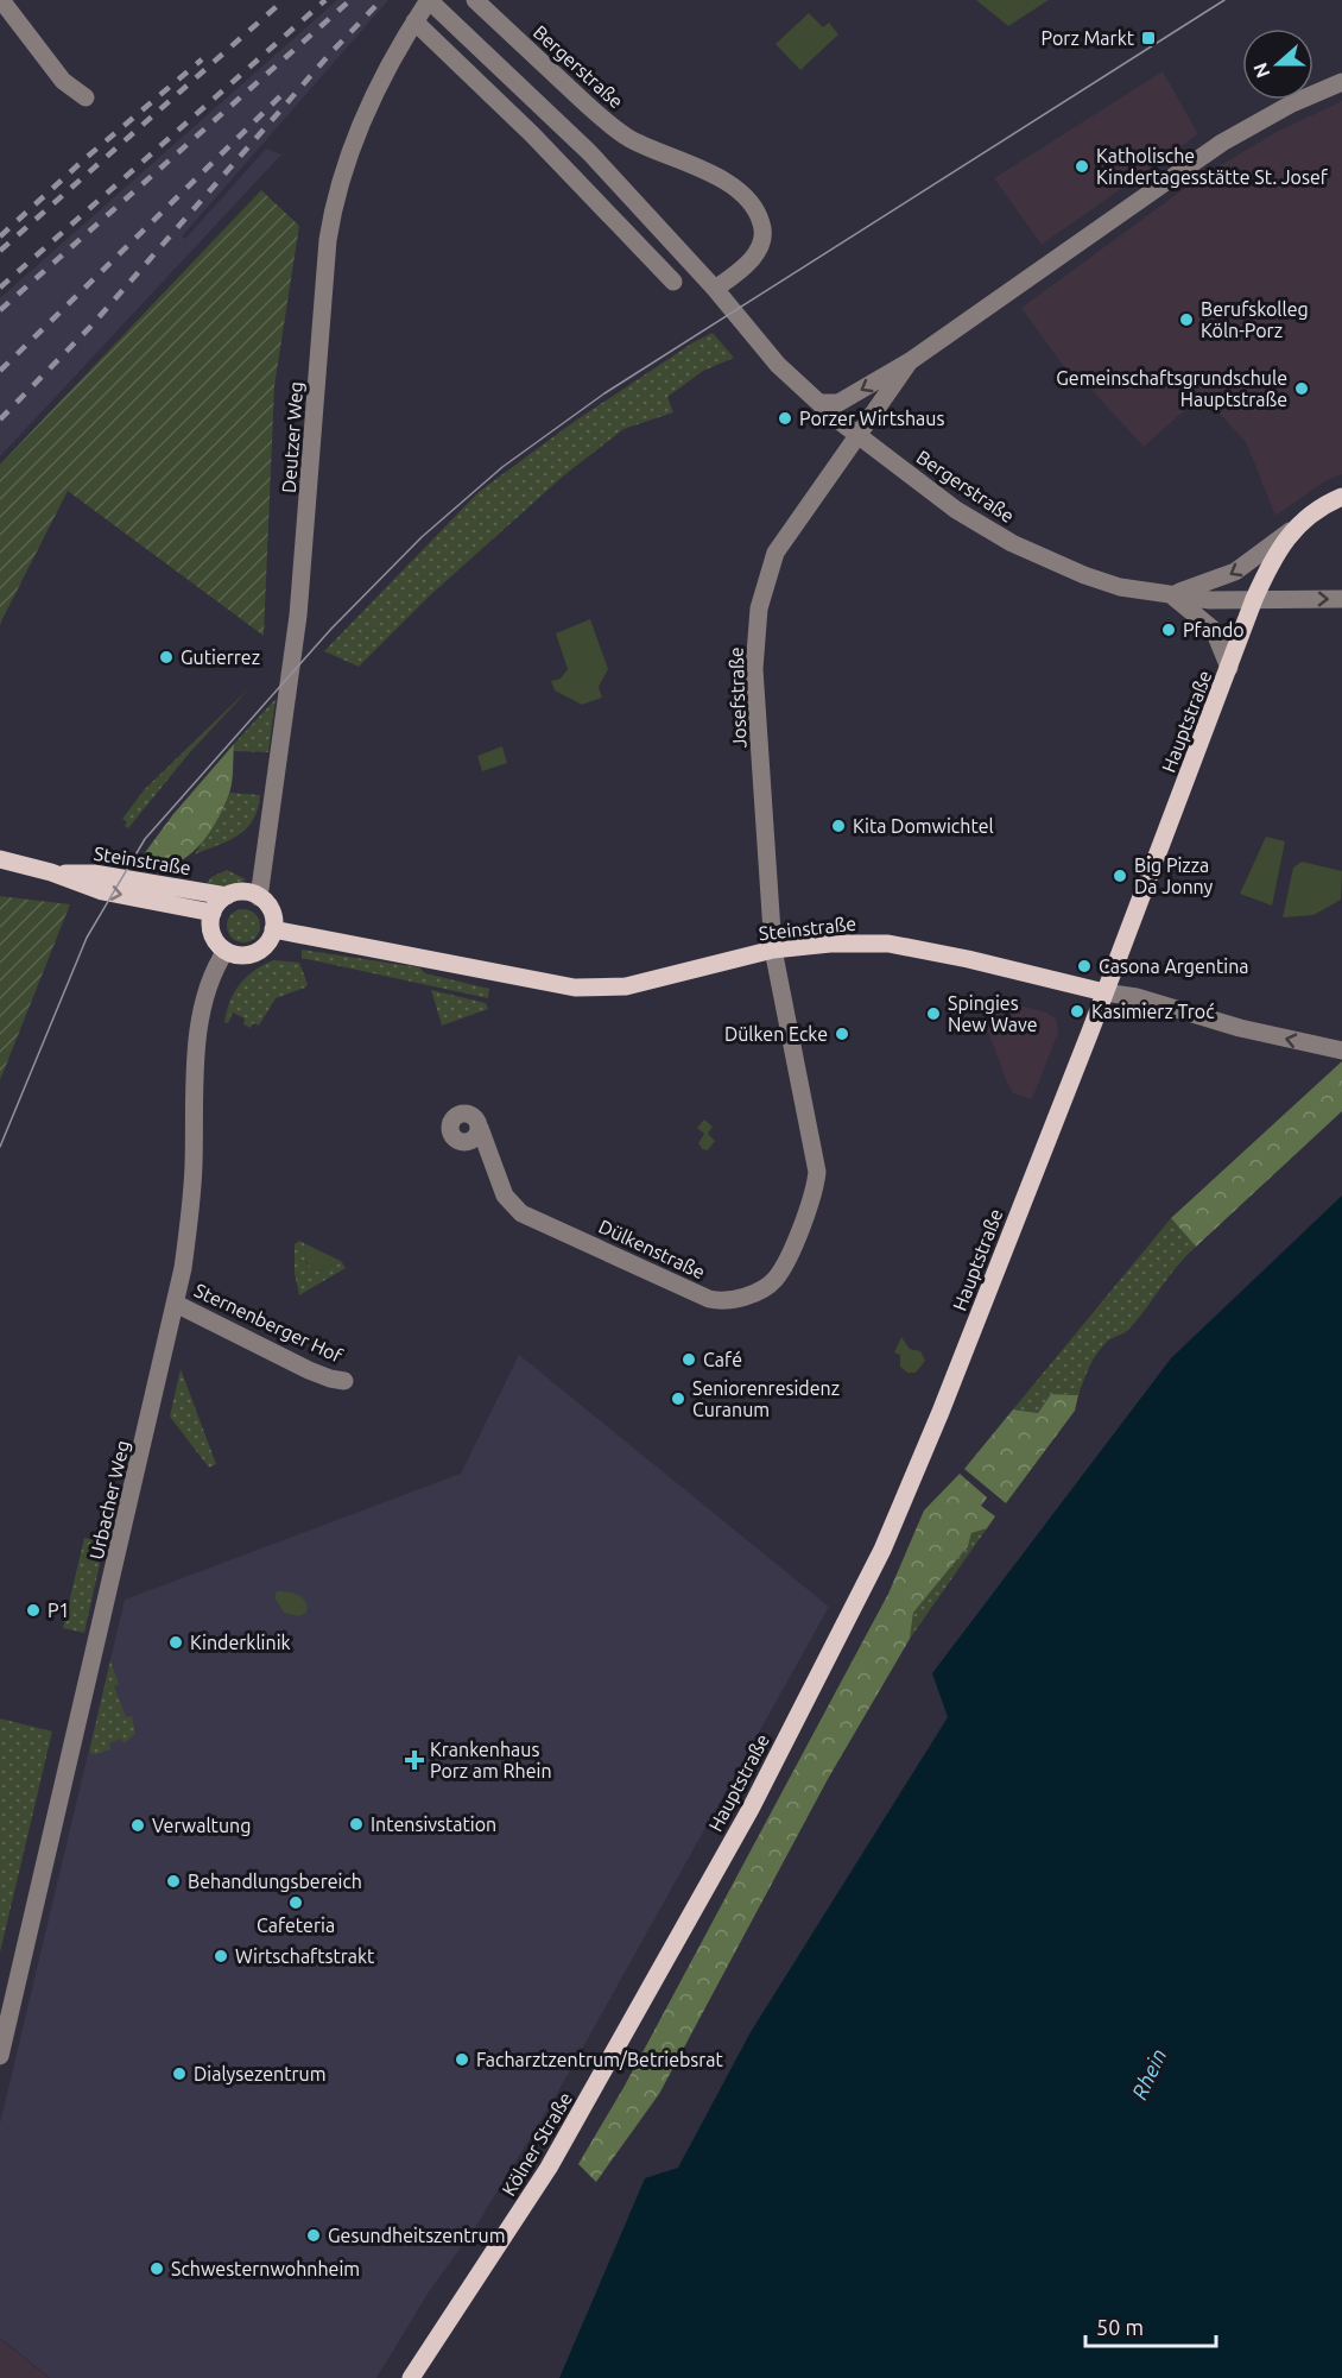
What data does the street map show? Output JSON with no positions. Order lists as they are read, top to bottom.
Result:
{
  "streets": {
    "main road": ["Hauptstraße", "Steinstraße", "Kölner Straße"],
    "street": [
      "Bergerstraße",
      "Deutzer Weg",
      "Josefstraße",
      "Dülkenstraße",
      "Sternenberger Hof",
      "Urbacher Weg"
    ]
  },
  "crossings": [
    ["Bergerstraße", "Deutzer Weg"],
    ["Bergerstraße", "Josefstraße"],
    ["Bergerstraße", "Hauptstraße"],
    ["Deutzer Weg", "Steinstraße"],
    ["Deutzer Weg", "Urbacher Weg"],
    ["Josefstraße", "Steinstraße"],
    ["Josefstraße", "Dülkenstraße"],
    ["Hauptstraße", "Steinstraße"],
    ["Hauptstraße", "Kölner Straße"],
    ["Steinstraße", "Dülkenstraße"],
    ["Steinstraße", "Urbacher Weg"],
    ["Sternenberger Hof", "Urbacher Weg"]
  ],
  "water": ["Rhein"],
  "places": {
    "transit": ["Porz Markt"],
    "other": [
      "Katholische Kindertagesstätte St. Josef",
      "Berufskolleg Köln-Porz",
      "Gemeinschaftsgrundschule Hauptstraße",
      "Porzer Wirtshaus",
      "Pfando",
      "Gutierrez",
      "Kita Domwichtel",
      "Big Pizza Da Jonny",
      "Casona Argentina",
      "Kasimierz Troć",
      "Spingies New Wave",
      "Dülken Ecke",
      "Café",
      "Seniorenresidenz Curanum",
      "P1",
      "Kinderklinik",
      "Intensivstation",
      "Verwaltung",
      "Behandlungsbereich",
      "Cafeteria",
      "Wirtschaftstrakt",
      "Facharztzentrum/Betriebsrat",
      "Dialysezentrum",
      "Gesundheitszentrum",
      "Schwesternwohnheim"
    ],
    "health": ["Krankenhaus Porz am Rhein"]
  },
  "scale_bar": "50 m",
  "north": "left"
}
